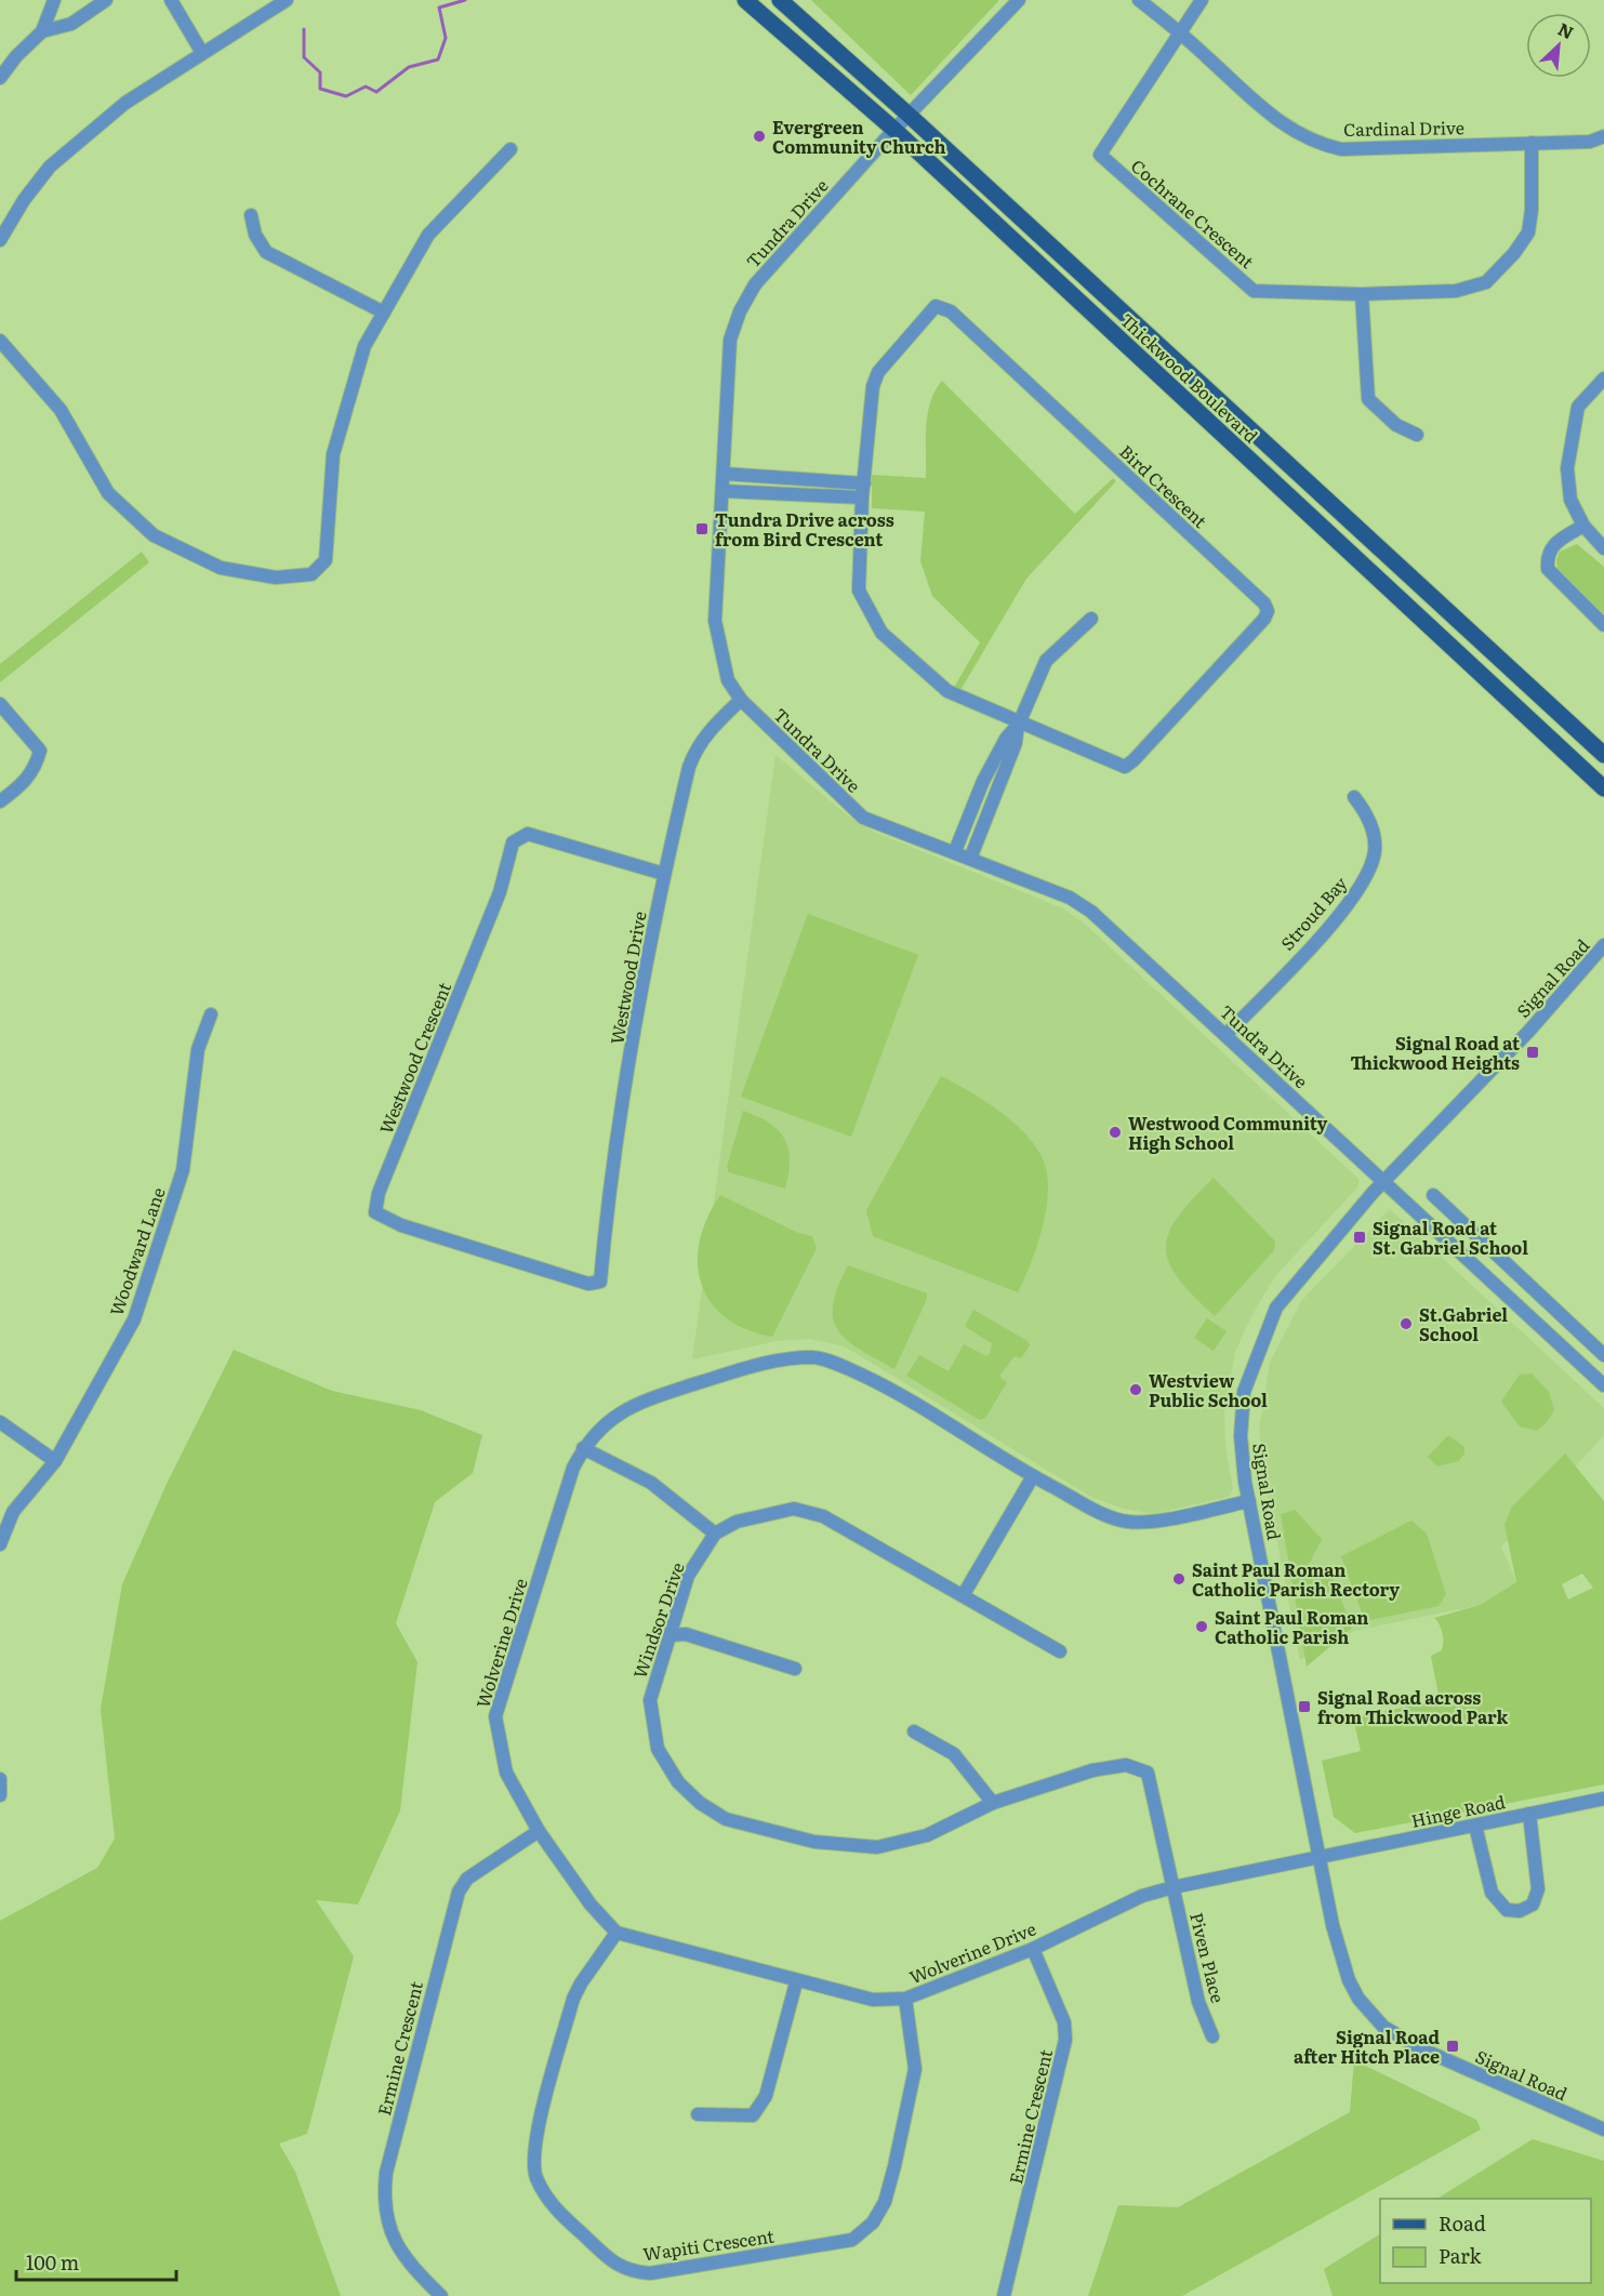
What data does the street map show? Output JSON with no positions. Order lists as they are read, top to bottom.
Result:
{
  "streets": {
    "main road": ["Thickwood Boulevard"],
    "street": [
      "Cardinal Drive",
      "Cochrane Crescent",
      "Tundra Drive",
      "Bird Crescent",
      "Stroud Bay",
      "Westwood Drive",
      "Signal Road",
      "Westwood Crescent",
      "Woodward Lane",
      "Windsor Drive",
      "Wolverine Drive",
      "Hinge Road",
      "Piven Place",
      "Ermine Crescent",
      "Wapiti Crescent"
    ]
  },
  "crossings": [
    ["Cardinal Drive", "Cochrane Crescent"],
    ["Tundra Drive", "Thickwood Boulevard"],
    ["Tundra Drive", "Stroud Bay"],
    ["Tundra Drive", "Westwood Drive"],
    ["Tundra Drive", "Signal Road"],
    ["Westwood Drive", "Westwood Crescent"],
    ["Signal Road", "Wolverine Drive"],
    ["Signal Road", "Hinge Road"],
    ["Windsor Drive", "Wolverine Drive"],
    ["Windsor Drive", "Piven Place"],
    ["Wolverine Drive", "Hinge Road"],
    ["Wolverine Drive", "Piven Place"],
    ["Wolverine Drive", "Ermine Crescent"],
    ["Wolverine Drive", "Wapiti Crescent"]
  ],
  "places": {
    "other": [
      "Evergreen Community Church",
      "Westwood Community High School",
      "St.Gabriel School",
      "Westview Public School",
      "Saint Paul Roman Catholic Parish Rectory",
      "Saint Paul Roman Catholic Parish"
    ],
    "transit": [
      "Tundra Drive across from Bird Crescent",
      "Signal Road at Thickwood Heights",
      "Signal Road at St. Gabriel School",
      "Signal Road across from Thickwood Park",
      "Signal Road after Hitch Place"
    ]
  },
  "legend": ["Road", "Park"],
  "scale_bar": "100 m",
  "north": "top right"
}
